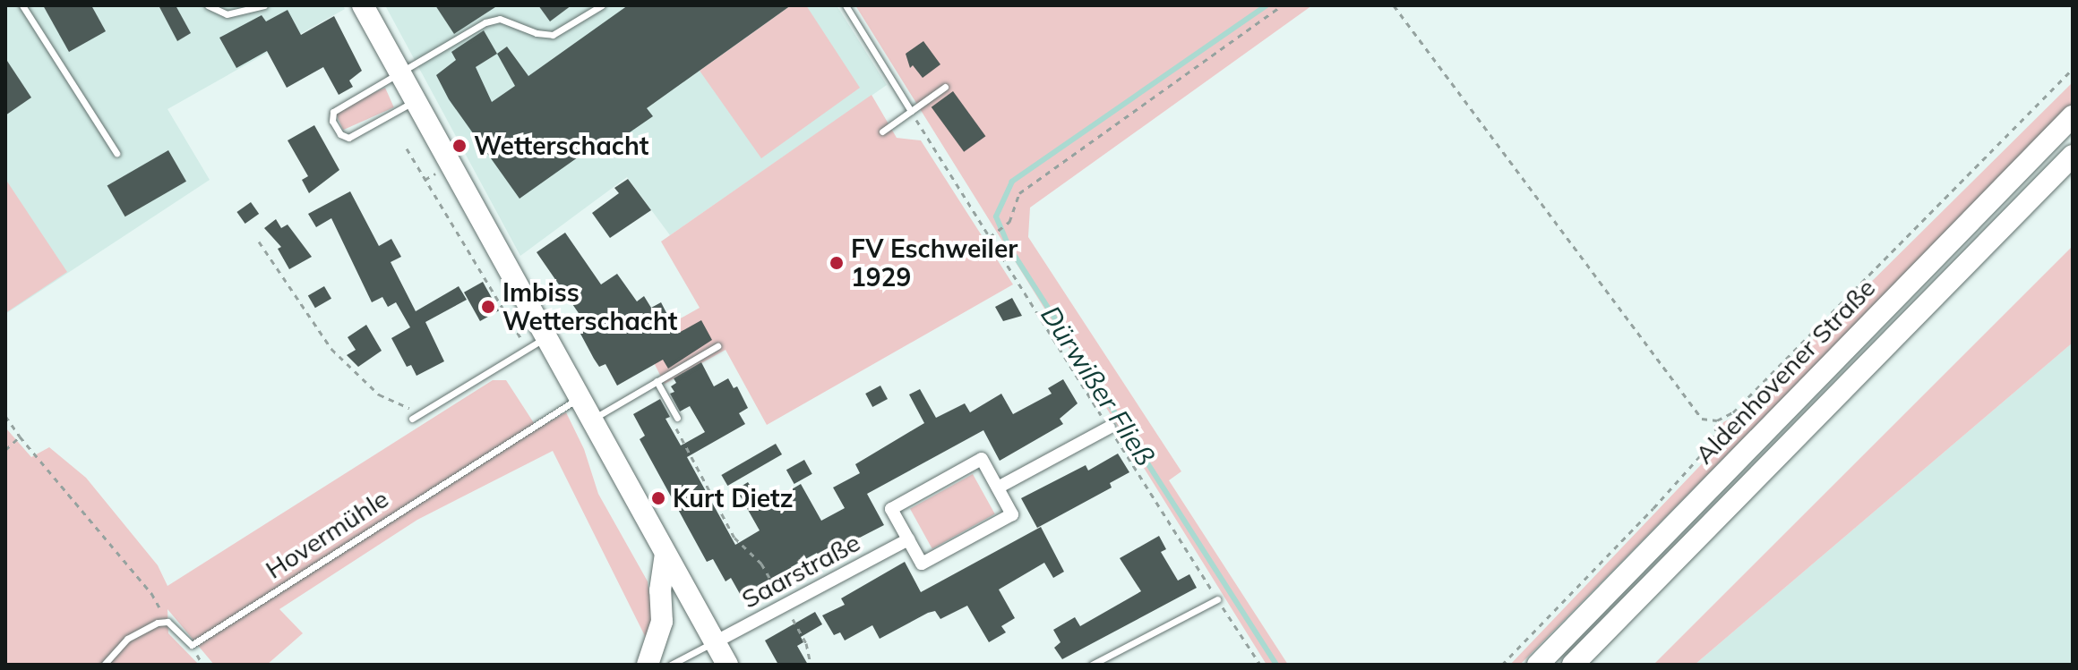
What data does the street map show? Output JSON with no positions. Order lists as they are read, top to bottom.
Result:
{
  "streets": {
    "main road": ["Aldenhovener Straße"],
    "street": ["Saarstraße"],
    "lane": ["Hovermühle"]
  },
  "water": ["Dürwißer Fließ"],
  "places": [
    "Wetterschacht",
    "FV Eschweiler 1929",
    "Imbiss Wetterschacht",
    "Kurt Dietz"
  ]
}
